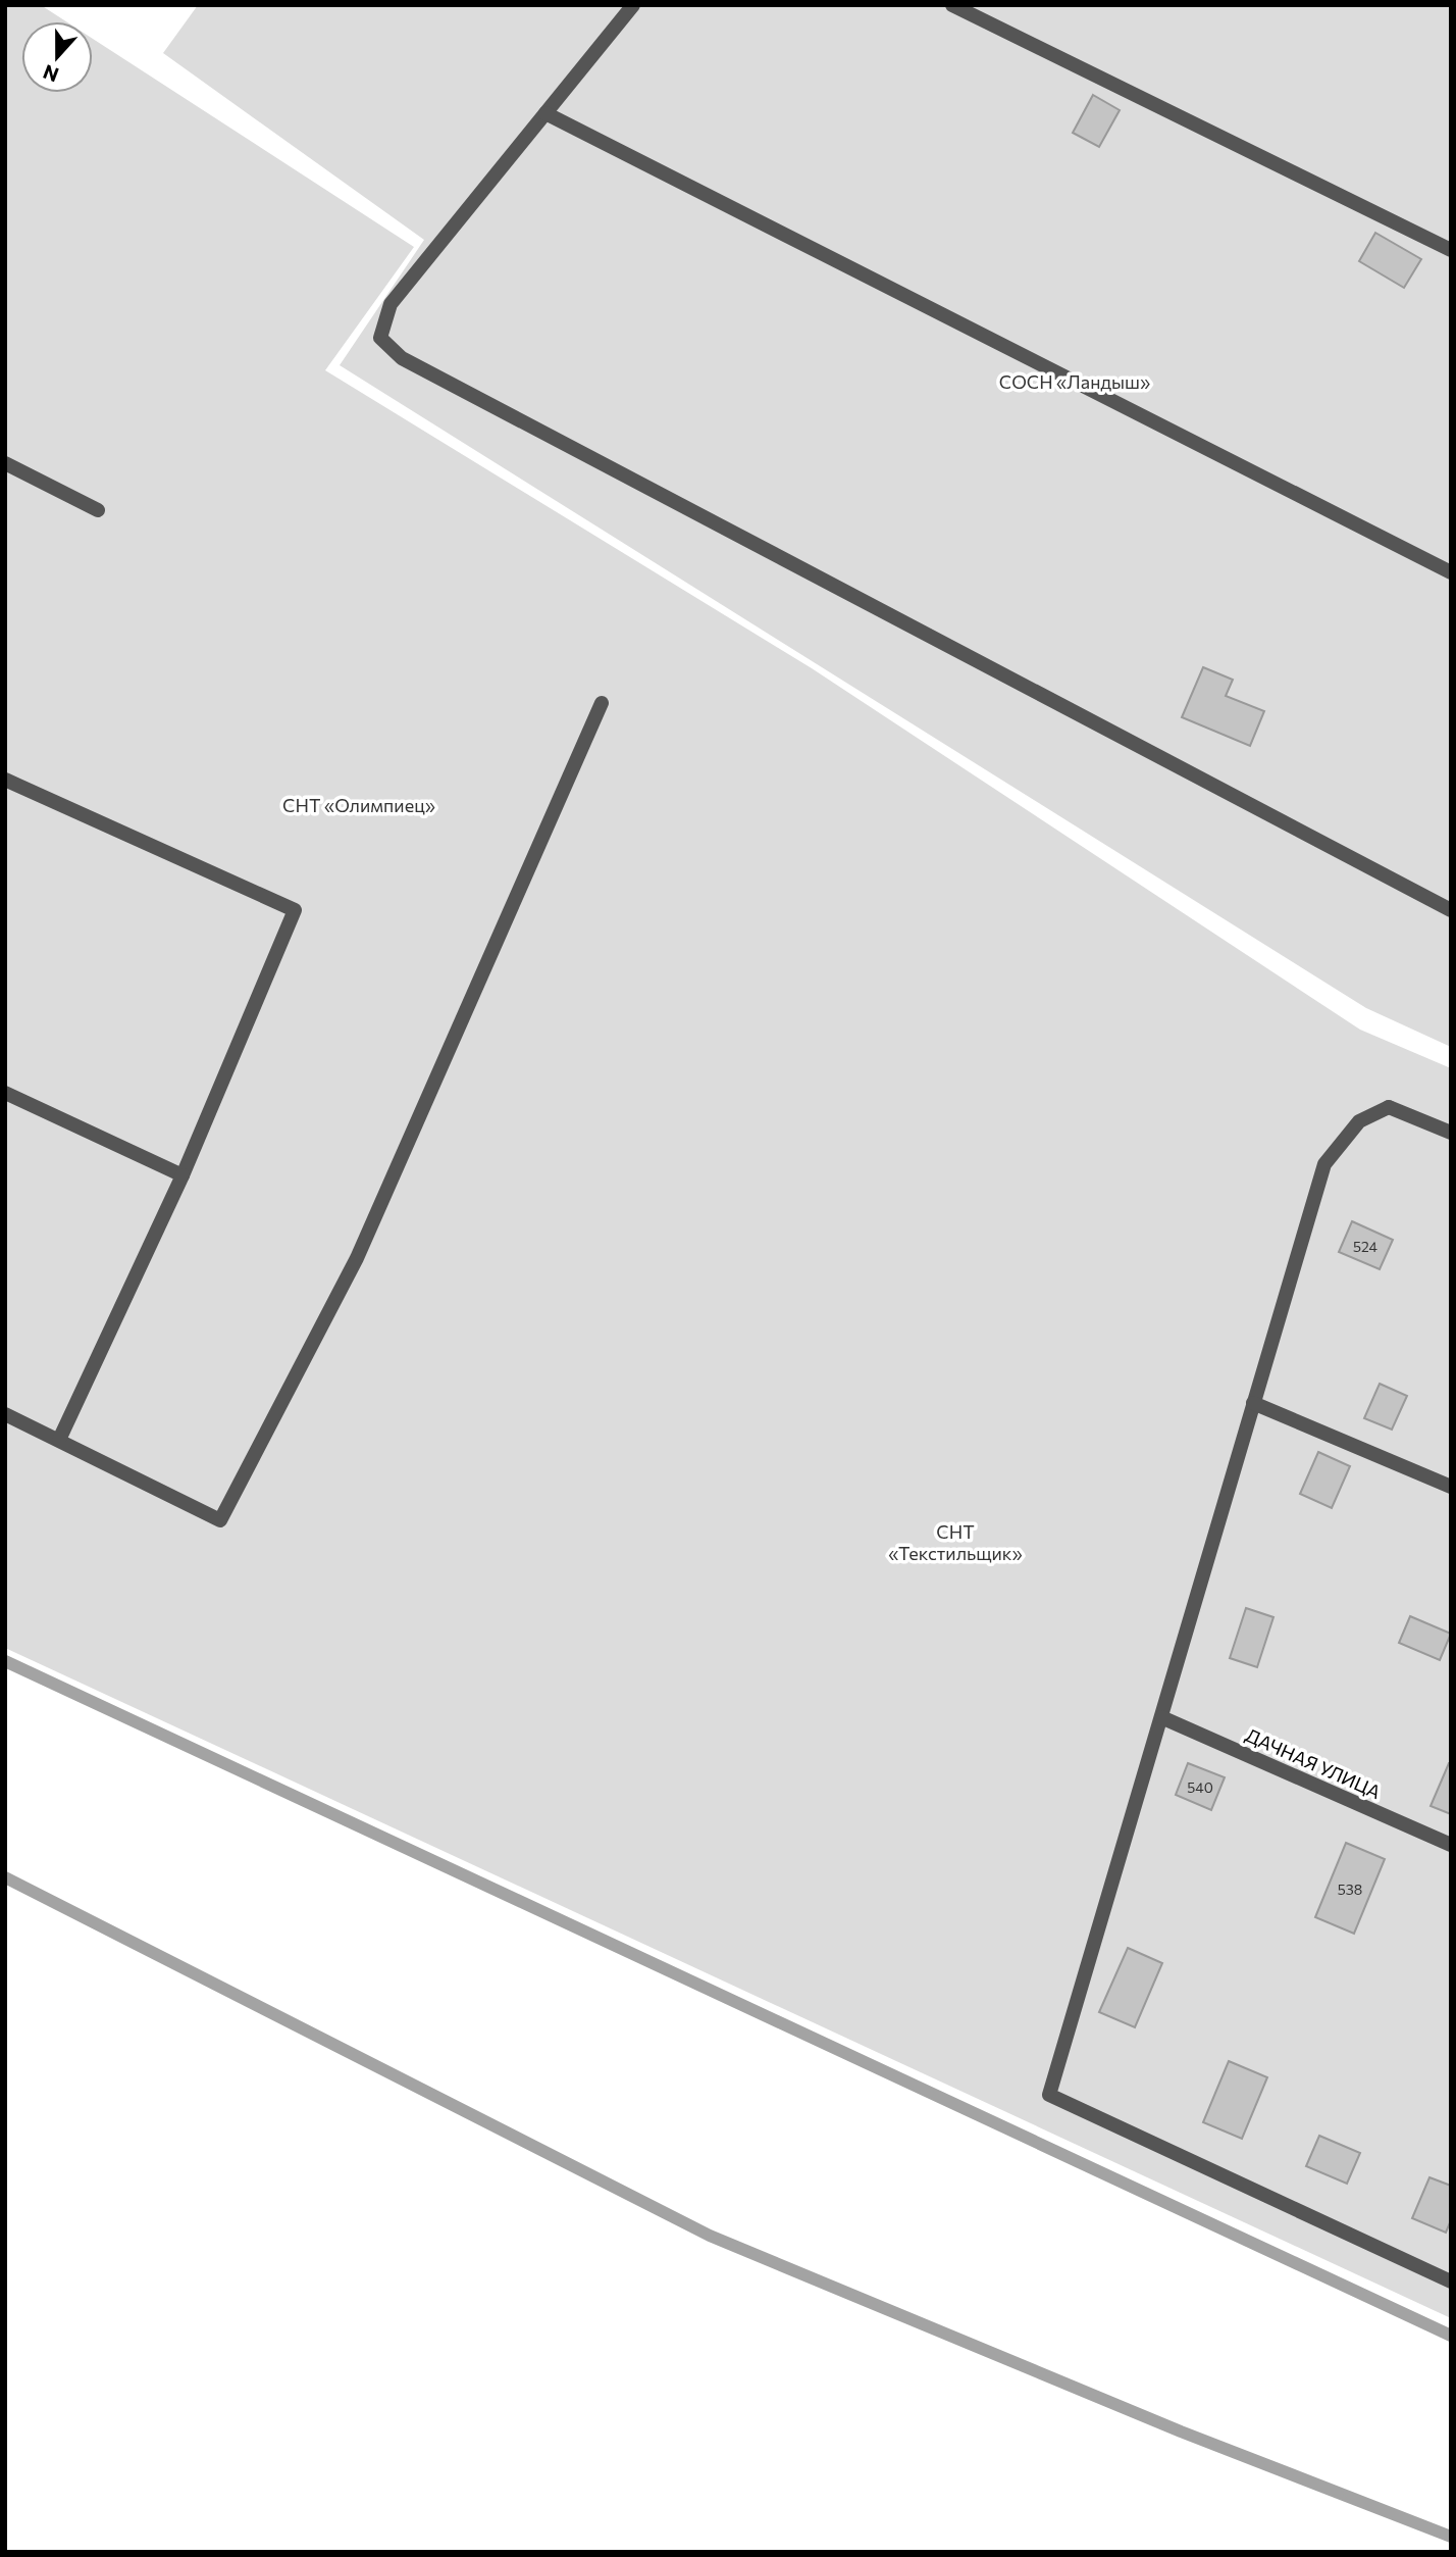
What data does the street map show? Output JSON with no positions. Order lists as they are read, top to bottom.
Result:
{
  "streets": {
    "street": ["ДАЧНАЯ УЛИЦА"]
  },
  "parks": ["СОСН «Ландыш»", "СНТ «Олимпиец»", "СНТ «Текстильщик»"],
  "house_numbers": ["524", "540", "538"],
  "north": "bottom"
}
